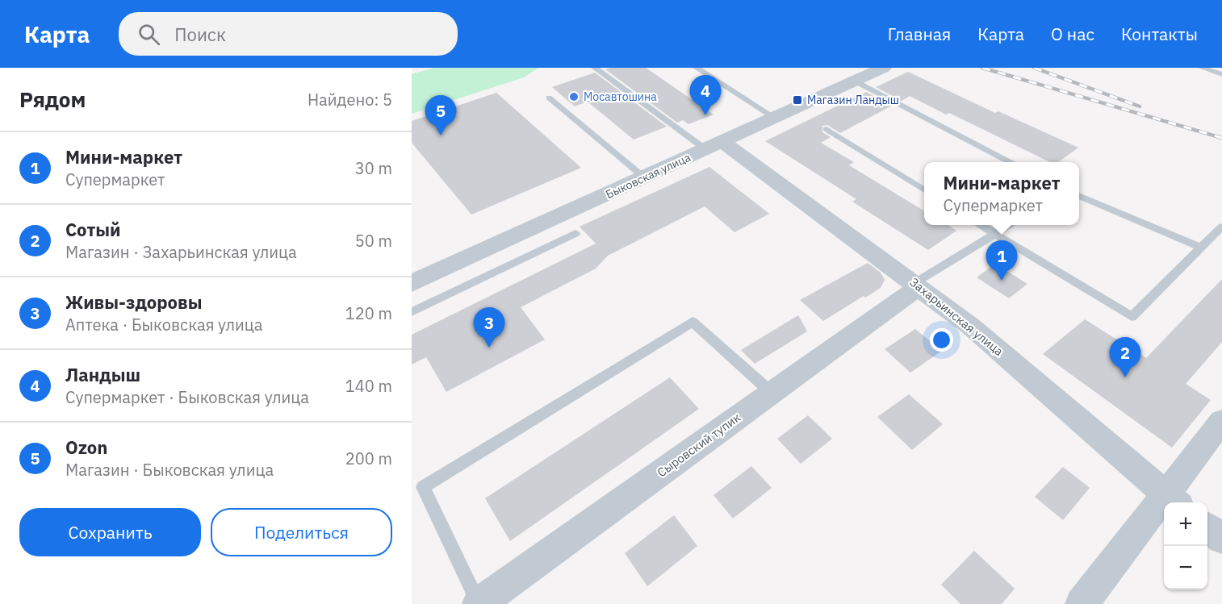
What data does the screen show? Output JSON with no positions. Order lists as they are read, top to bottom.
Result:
{
  "streets": {
    "street": ["Быковская улица", "Захарьинская улица", "Сыровский тупик"]
  },
  "crossings": [
    ["Быковская улица", "Захарьинская улица"],
    ["Захарьинская улица", "Сыровский тупик"]
  ],
  "places": {
    "other": ["Мосавтошина"],
    "transit": ["Магазин Ландыш"]
  },
  "page": {
    "header": "Карта",
    "search": "Поиск",
    "nav": [
      "Главная",
      "Карта",
      "О нас",
      "Контакты"
    ],
    "heading": ["Рядом", "Найдено: 5"],
    "pins": [
      "4",
      "5",
      "1",
      "3",
      "2"
    ],
    "list": [
      {
        "mark": "1",
        "name": "Мини-маркет",
        "note": "Супермаркет",
        "value": "30 m"
      },
      {
        "mark": "2",
        "name": "Сотый",
        "note": "Магазин · Захарьинская улица",
        "value": "50 m"
      },
      {
        "mark": "3",
        "name": "Живы-здоровы",
        "note": "Аптека · Быковская улица",
        "value": "120 m"
      },
      {
        "mark": "4",
        "name": "Ландыш",
        "note": "Супермаркет · Быковская улица",
        "value": "140 m"
      },
      {
        "mark": "5",
        "name": "Ozon",
        "note": "Магазин · Быковская улица",
        "value": "200 m"
      }
    ],
    "popup": ["Мини-маркет", "Супермаркет"],
    "buttons": ["Сохранить", "Поделиться"],
    "map_buttons": ["+", "−"]
  }
}
